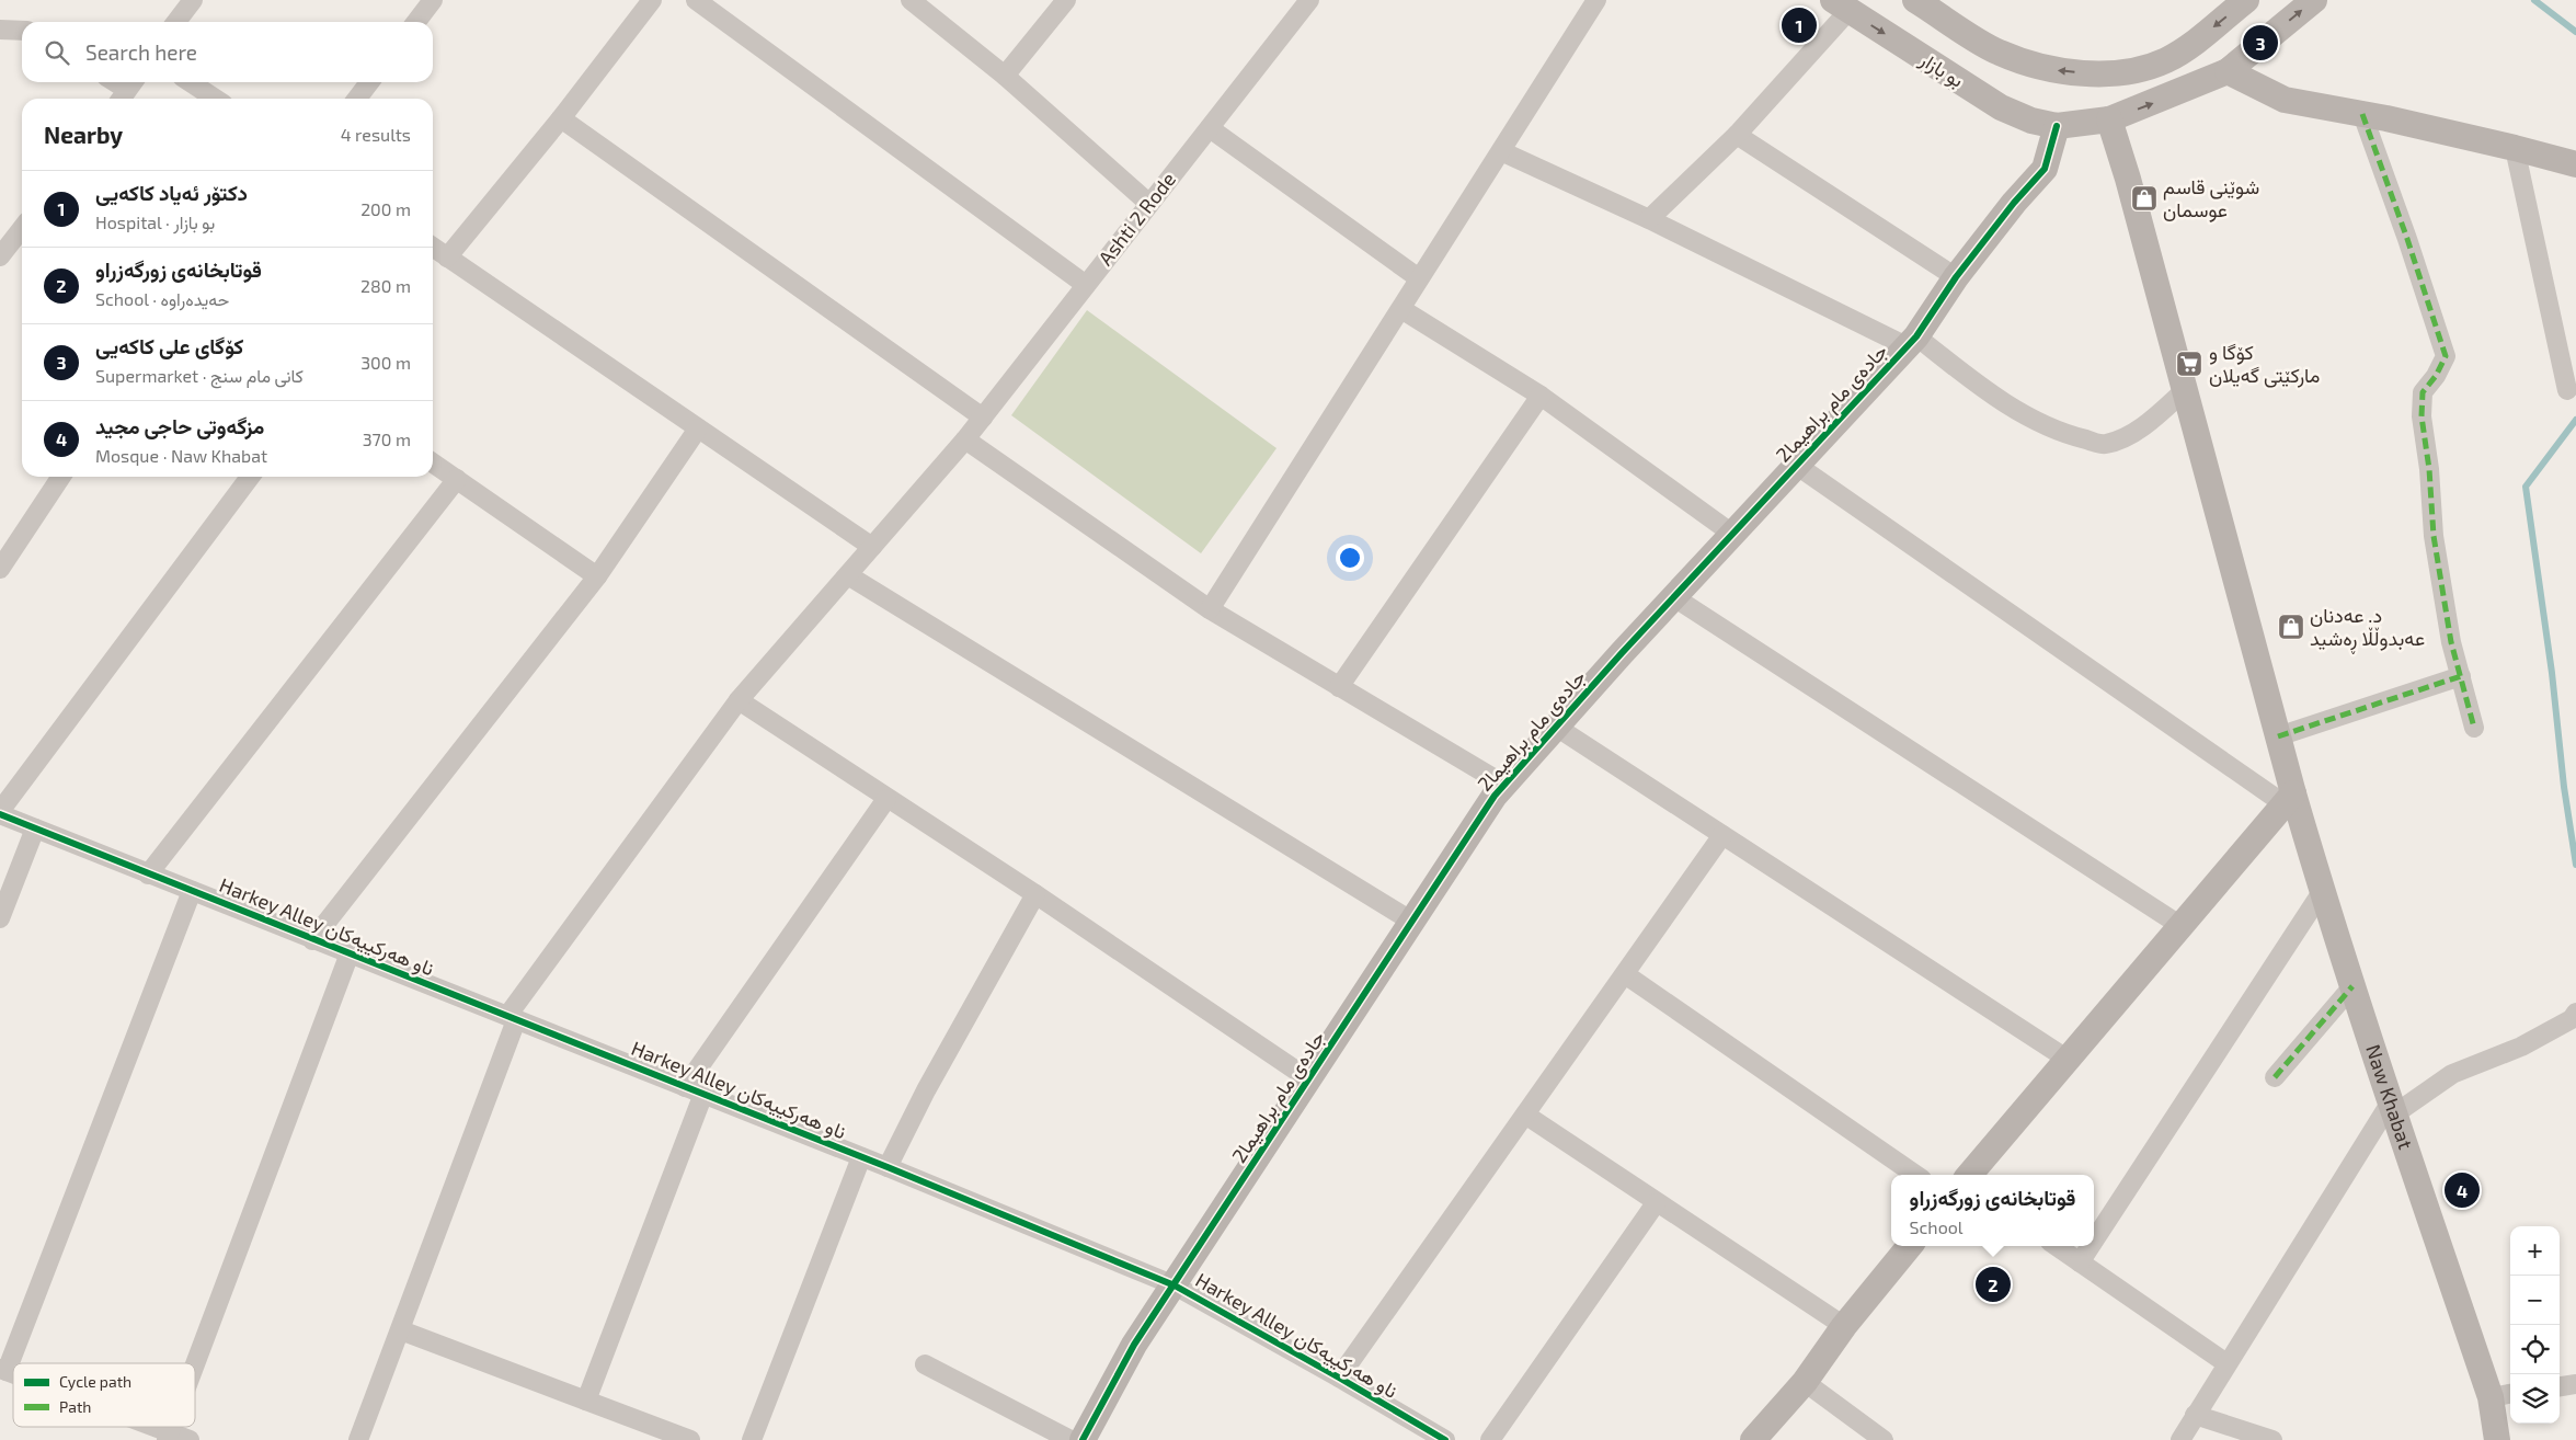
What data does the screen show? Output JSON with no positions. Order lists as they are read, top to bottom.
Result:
{
  "streets": {
    "street": [
      "بو بازار",
      "Ashti 2 Rode",
      "جادەی مام براهیما2",
      "Harkey Alley ناو هەركييەكان",
      "Naw Khabat"
    ]
  },
  "crossings": [
    ["بو بازار", "جادەی مام براهیما2"],
    ["Ashti 2 Rode", "Harkey Alley ناو هەركييەكان"],
    ["جادەی مام براهیما2", "Harkey Alley ناو هەركييەكان"]
  ],
  "places": {
    "shop": ["شوێنی قاسم عوسمان", "د. عەدنان عەبدوڵڵا ڕەشید"],
    "supermarket": ["کۆگا و مارکێتی گەیلان"]
  },
  "legend": ["Cycle path", "Path"],
  "page": {
    "pins": [
      "1",
      "3",
      "4",
      "2"
    ],
    "search": "Search here",
    "heading": ["Nearby", "4 results"],
    "list": [
      {
        "mark": "1",
        "name": "دکتۆر ئەیاد کاکەیی",
        "note": "Hospital · بو بازار",
        "value": "200 m"
      },
      {
        "mark": "2",
        "name": "قوتابخانەی زورگەزراو",
        "note": "School · حەیدەراوە",
        "value": "280 m"
      },
      {
        "mark": "3",
        "name": "کۆگای علی کاکەیی",
        "note": "Supermarket · کانی مام سنج",
        "value": "300 m"
      },
      {
        "mark": "4",
        "name": "مزگەوتى حاجى مجيد",
        "note": "Mosque · Naw Khabat",
        "value": "370 m"
      }
    ],
    "popup": ["قوتابخانەی زورگەزراو", "School"],
    "map_buttons": ["+", "−"]
  }
}
